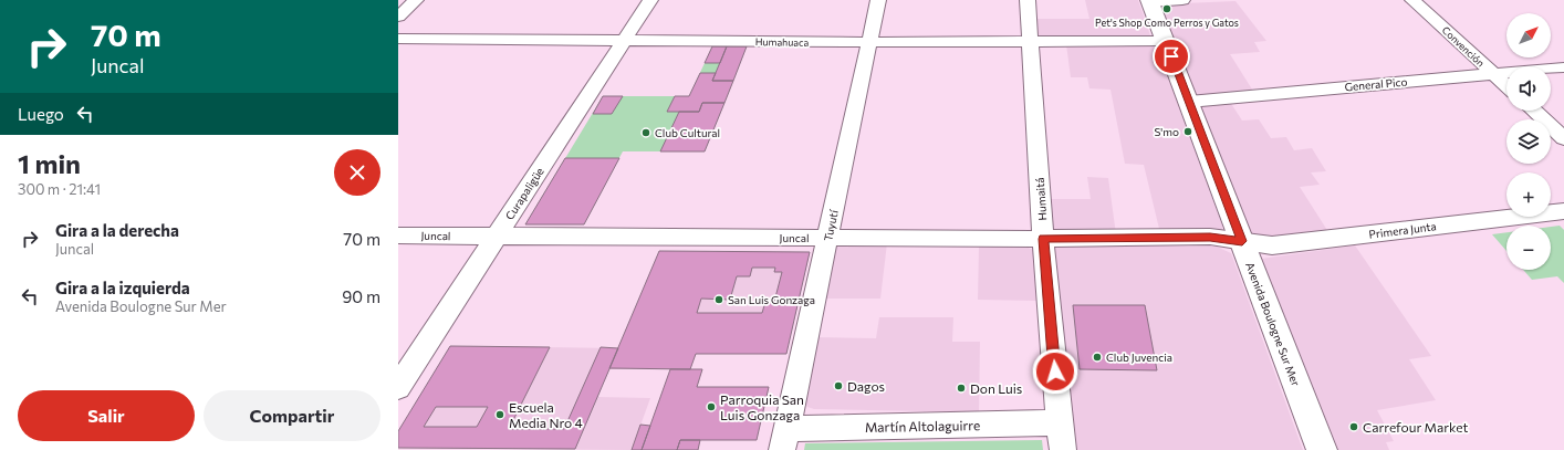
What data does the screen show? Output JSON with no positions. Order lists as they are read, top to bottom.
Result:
{
  "streets": {
    "main road": ["Avenida Boulogne Sur Mer"],
    "street": [
      "Humahuaca",
      "Convención",
      "General Pico",
      "Curapaligüe",
      "Humaitá",
      "Tuyutí",
      "Primera Junta",
      "Juncal",
      "Martín Altolaguirre"
    ]
  },
  "crossings": [
    ["Humahuaca", "Curapaligüe"],
    ["Humahuaca", "Humaitá"],
    ["Humahuaca", "Tuyutí"],
    ["Humahuaca", "Avenida Boulogne Sur Mer"],
    ["Convención", "General Pico"],
    ["General Pico", "Avenida Boulogne Sur Mer"],
    ["Curapaligüe", "Juncal"],
    ["Humaitá", "Juncal"],
    ["Humaitá", "Martín Altolaguirre"],
    ["Tuyutí", "Juncal"],
    ["Tuyutí", "Martín Altolaguirre"],
    ["Primera Junta", "Juncal"],
    ["Primera Junta", "Avenida Boulogne Sur Mer"],
    ["Juncal", "Avenida Boulogne Sur Mer"]
  ],
  "places": [
    "Pet's Shop Como Perros y Gatos",
    "S'mo",
    "Club Cultural",
    "San Luis Gonzaga",
    "Club Juvencia",
    "Dagos",
    "Don Luis",
    "Parroquia San Luis Gonzaga",
    "Escuela Media Nro 4",
    "Carrefour Market"
  ],
  "north": "top right",
  "page": {
    "turn": ["70 m", "Juncal"],
    "map_buttons": ["+", "−"],
    "then": "Luego",
    "heading": ["1 min", "300 m · 21:41"],
    "list": [
      {
        "name": "Gira a la derecha",
        "note": "Juncal",
        "value": "70 m"
      },
      {
        "name": "Gira a la izquierda",
        "note": "Avenida Boulogne Sur Mer",
        "value": "90 m"
      }
    ],
    "buttons": ["Salir", "Compartir"]
  }
}
